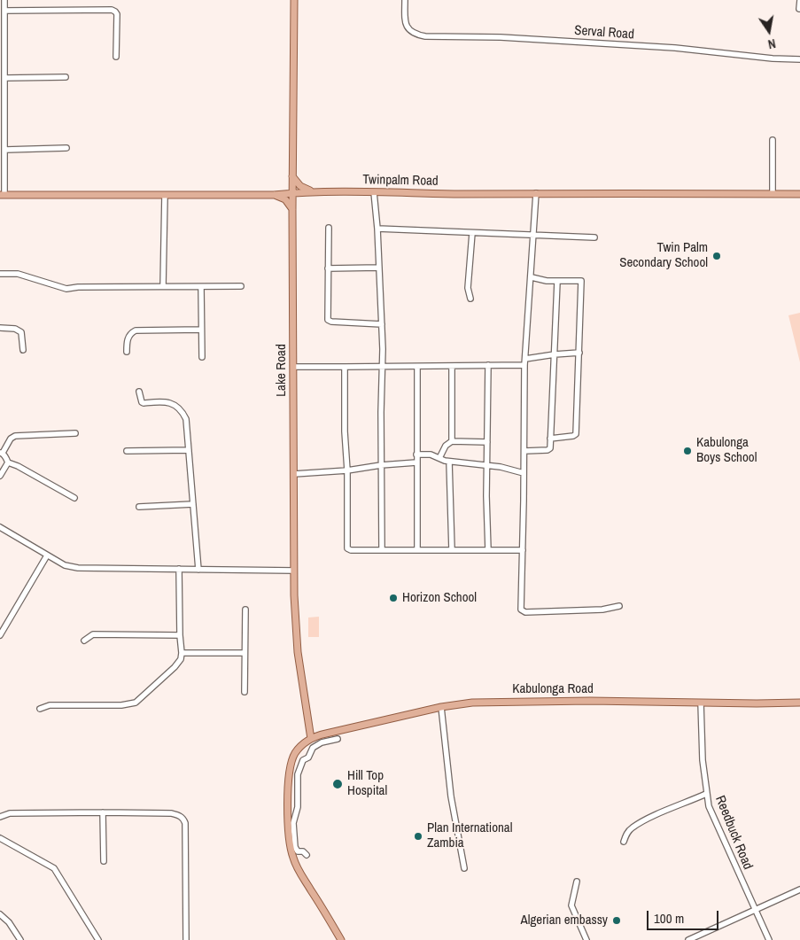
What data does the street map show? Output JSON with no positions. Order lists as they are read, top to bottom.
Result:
{
  "streets": {
    "main road": ["Twinpalm Road", "Lake Road", "Kabulonga Road"],
    "street": ["Serval Road", "Reedbuck Road"]
  },
  "crossings": [
    ["Twinpalm Road", "Lake Road"],
    ["Lake Road", "Kabulonga Road"],
    ["Kabulonga Road", "Reedbuck Road"]
  ],
  "places": [
    "Twin Palm Secondary School",
    "Kabulonga Boys School",
    "Horizon School",
    "Hill Top Hospital",
    "Plan International Zambia",
    "Algerian embassy"
  ],
  "scale_bar": "100 m",
  "north": "bottom"
}
